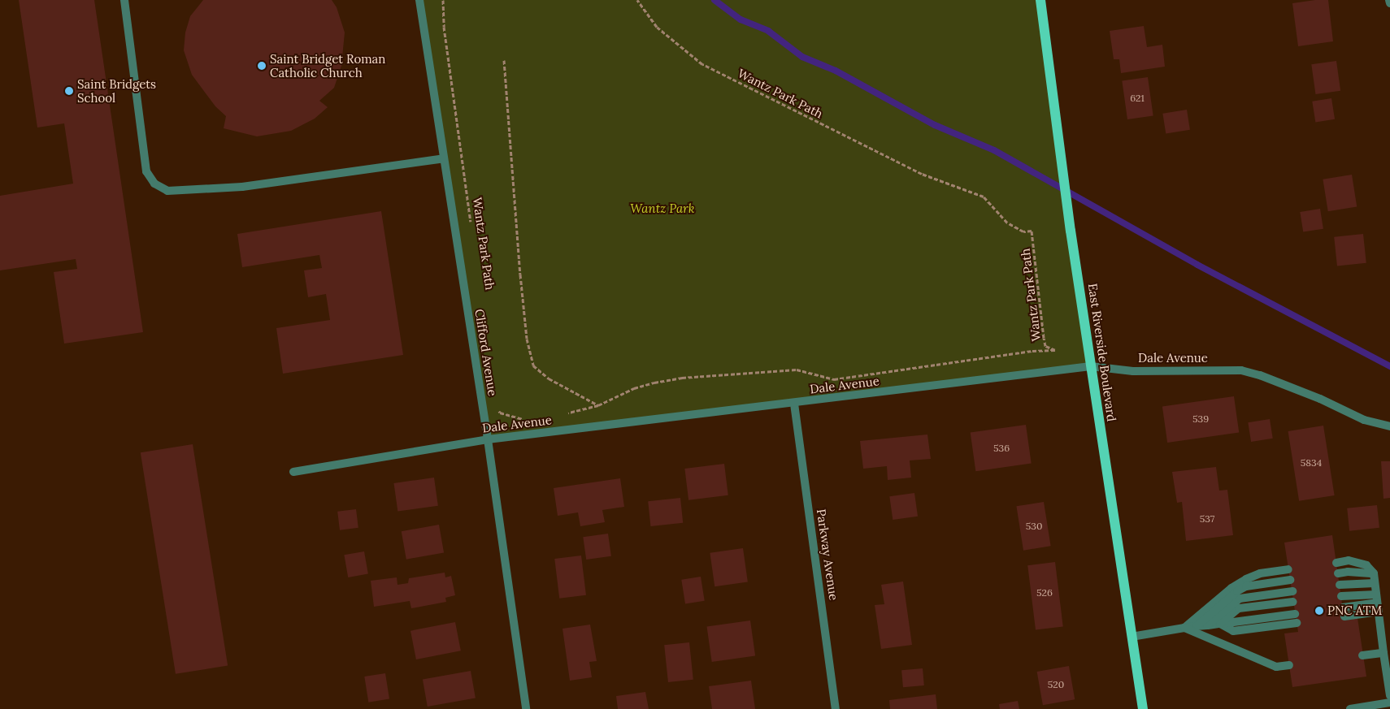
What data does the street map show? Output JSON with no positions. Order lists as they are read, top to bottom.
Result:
{
  "streets": {
    "main road": ["East Riverside Boulevard"],
    "street": ["Clifford Avenue", "Dale Avenue", "Parkway Avenue"],
    "path": ["Wantz Park Path"]
  },
  "crossings": [
    ["Clifford Avenue", "Dale Avenue"],
    ["East Riverside Boulevard", "Dale Avenue"],
    ["Dale Avenue", "Parkway Avenue"]
  ],
  "parks": ["Wantz Park"],
  "places": ["Saint Bridget Roman Catholic Church", "Saint Bridgets School", "PNC ATM"],
  "house_numbers": [
    "621",
    "539",
    "536",
    "5834",
    "537",
    "530",
    "526",
    "520"
  ]
}
